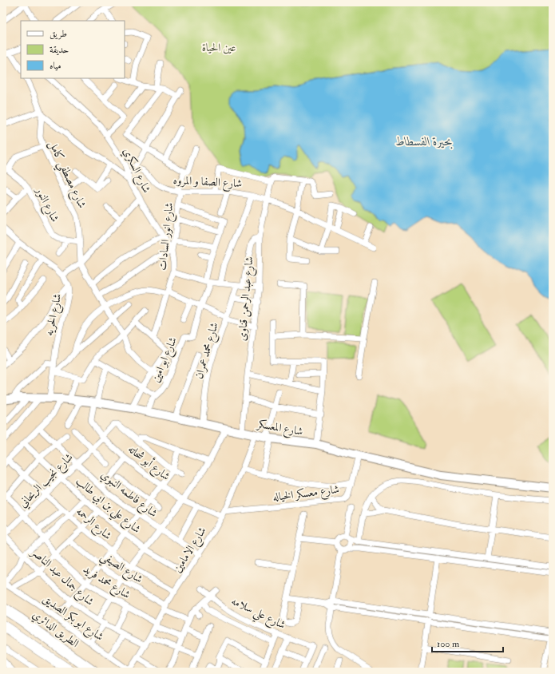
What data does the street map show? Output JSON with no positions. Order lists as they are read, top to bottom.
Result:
{
  "streets": {
    "highway": ["الطريق الدائري"],
    "street": [
      "شارع السكري",
      "شارع مصطفي كامل",
      "شارع الصفا و المروه",
      "شارع النور",
      "شارع انور السادات",
      "شارع عبد الرحمن قناوى",
      "شارع الحريه",
      "شارع محمد عمران",
      "شارع ابو امين",
      "شارع المعسكر",
      "شارع أبو شحاته",
      "شارع نجيب الريحاني",
      "شارع معسكر الخياله",
      "شارع فاطمه النبوي",
      "شارع علي بن ابي طالب",
      "شارع الرحمه",
      "شارع الامامين",
      "شارع الصيفي",
      "شارع جمال عبد الناصر",
      "شارع محمد فريد",
      "شارع علي سلامه",
      "شارع ابو بكر الصديق"
    ]
  },
  "crossings": [
    ["شارع السكري", "شارع انور السادات"],
    ["شارع مصطفي كامل", "شارع النور"],
    ["شارع الصفا و المروه", "شارع انور السادات"],
    ["شارع الصفا و المروه", "شارع عبد الرحمن قناوى"],
    ["شارع انور السادات", "شارع ابو امين"],
    ["شارع عبد الرحمن قناوى", "شارع محمد عمران"],
    ["شارع عبد الرحمن قناوى", "شارع المعسكر"],
    ["شارع الحريه", "شارع المعسكر"],
    ["شارع محمد عمران", "شارع المعسكر"],
    ["شارع ابو امين", "شارع المعسكر"],
    ["شارع المعسكر", "شارع أبو شحاته"],
    ["شارع المعسكر", "شارع معسكر الخياله"],
    ["شارع المعسكر", "شارع الامامين"],
    ["شارع أبو شحاته", "شارع نجيب الريحاني"],
    ["شارع أبو شحاته", "شارع معسكر الخياله"],
    ["شارع أبو شحاته", "شارع الامامين"],
    ["شارع نجيب الريحاني", "شارع فاطمه النبوي"],
    ["شارع نجيب الريحاني", "شارع علي بن ابي طالب"],
    ["شارع نجيب الريحاني", "شارع الرحمه"],
    ["شارع نجيب الريحاني", "شارع جمال عبد الناصر"],
    ["شارع نجيب الريحاني", "شارع محمد فريد"],
    ["شارع معسكر الخياله", "شارع الامامين"],
    ["شارع فاطمه النبوي", "شارع الامامين"],
    ["شارع علي بن ابي طالب", "شارع الامامين"],
    ["شارع الرحمه", "شارع الامامين"],
    ["شارع الامامين", "شارع الصيفي"],
    ["شارع الامامين", "شارع جمال عبد الناصر"],
    ["شارع الامامين", "شارع محمد فريد"],
    ["شارع الامامين", "شارع ابو بكر الصديق"]
  ],
  "water": ["بحيرة الفسطاط"],
  "parks": ["عين الحياة"],
  "legend": ["طريق", "حديقة", "مياه"],
  "scale_bar": "100 m"
}
